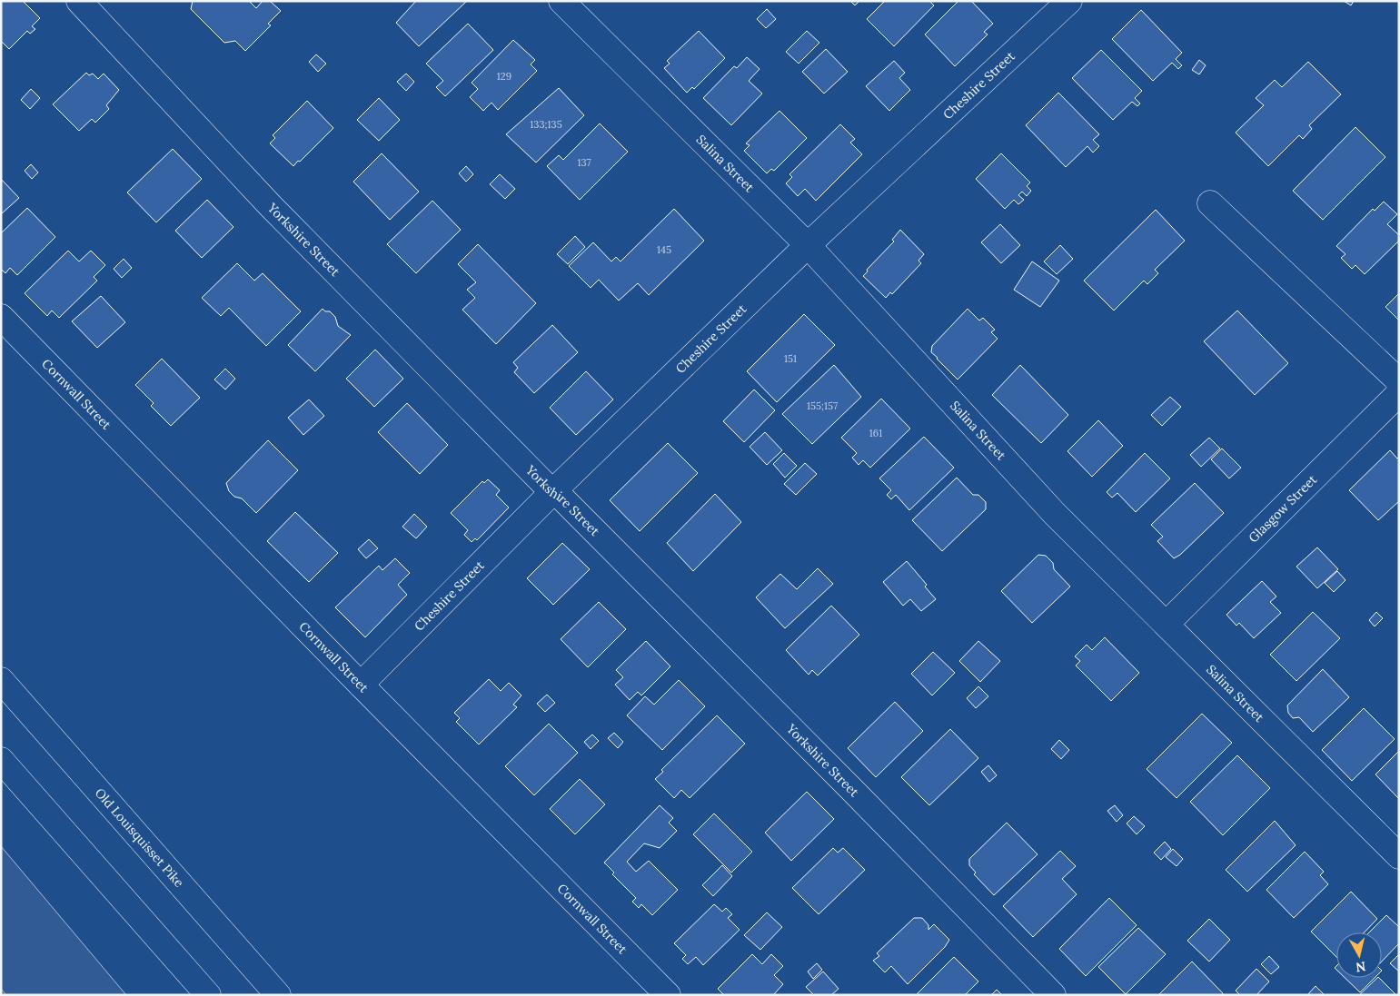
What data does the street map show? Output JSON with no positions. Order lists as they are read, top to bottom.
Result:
{
  "streets": {
    "main road": [
      "Cheshire Street",
      "Salina Street",
      "Yorkshire Street",
      "Cornwall Street",
      "Glasgow Street",
      "Old Louisquisset Pike"
    ]
  },
  "crossings": [
    ["Cheshire Street", "Salina Street"],
    ["Cheshire Street", "Yorkshire Street"],
    ["Cheshire Street", "Cornwall Street"],
    ["Salina Street", "Glasgow Street"]
  ],
  "house_numbers": [
    "129",
    "133;135",
    "137",
    "145",
    "151",
    "155;157",
    "161"
  ],
  "north": "bottom"
}
